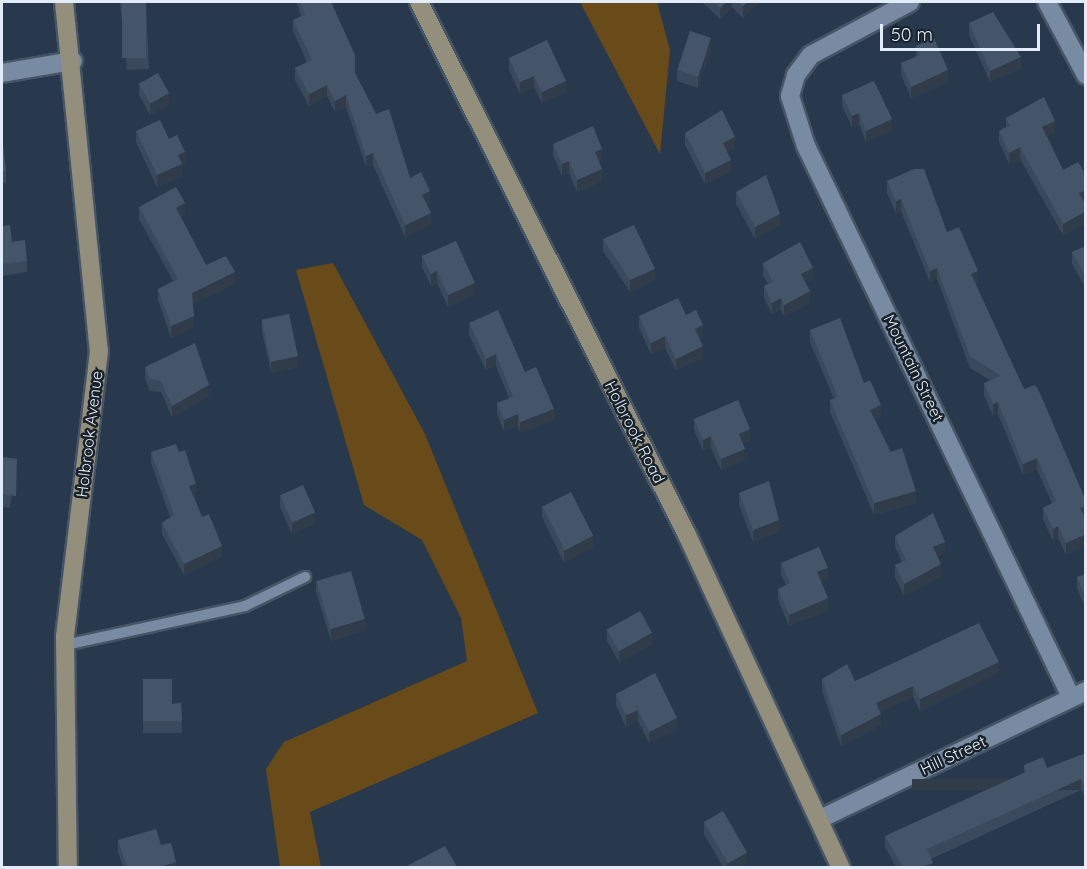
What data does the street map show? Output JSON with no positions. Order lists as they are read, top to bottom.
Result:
{
  "streets": {
    "street": [
      "Mountain Street",
      "Holbrook Road",
      "Holbrook Avenue",
      "Hill Street"
    ]
  },
  "crossings": [
    ["Mountain Street", "Hill Street"],
    ["Holbrook Road", "Hill Street"]
  ],
  "scale_bar": "50 m"
}
